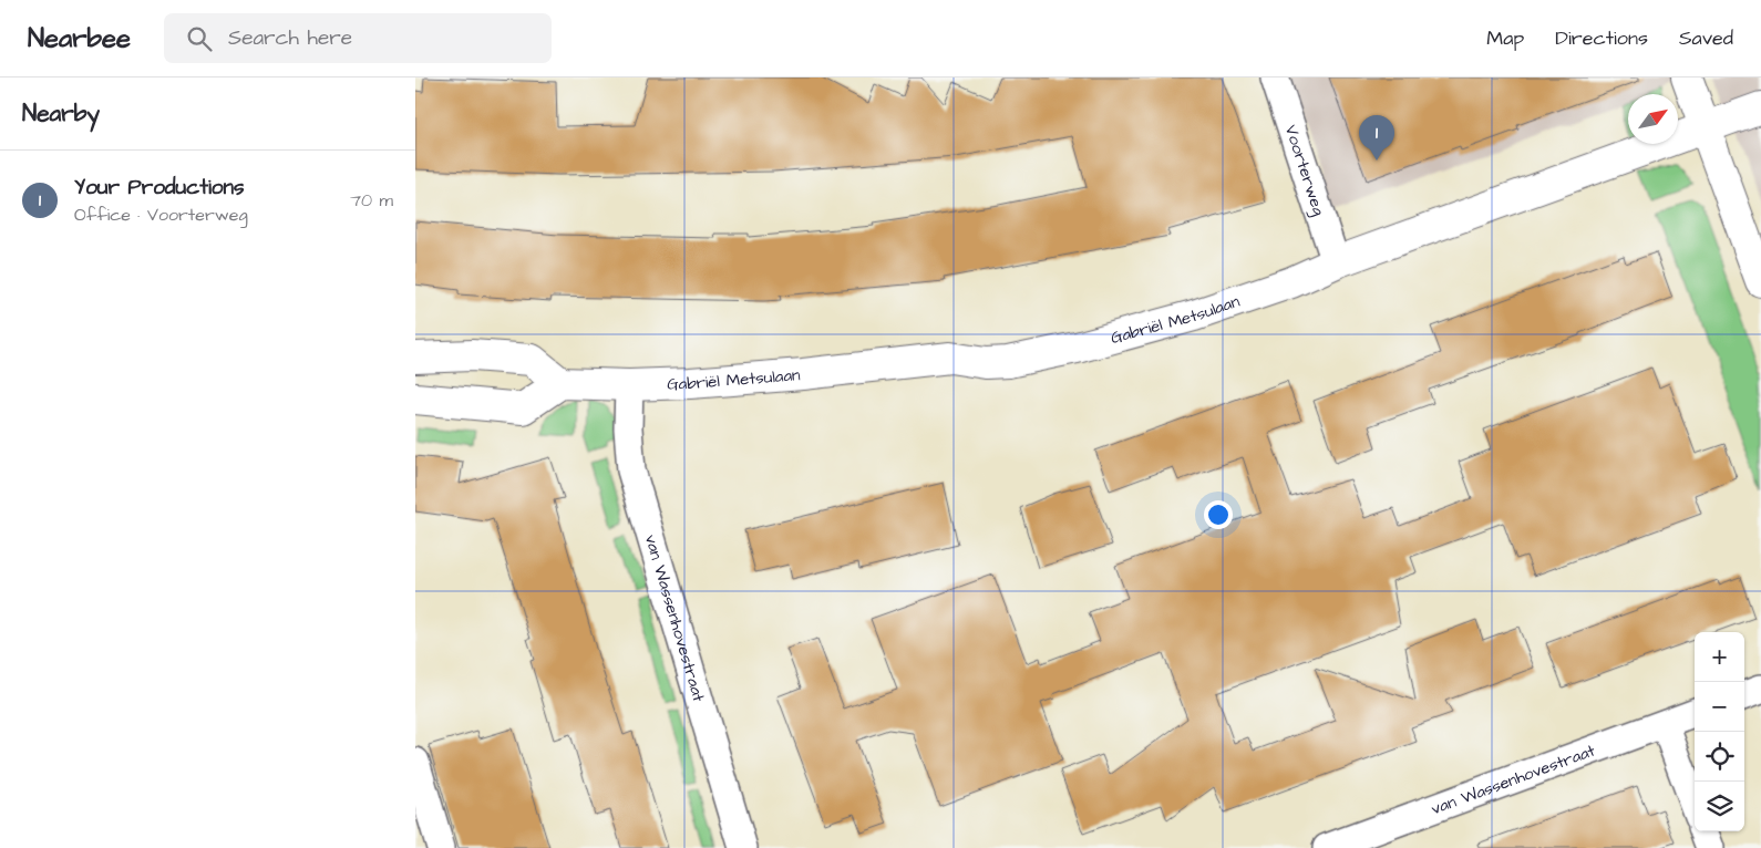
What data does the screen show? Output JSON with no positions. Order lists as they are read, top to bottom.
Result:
{
  "streets": {
    "street": ["Voorterweg", "Gabriël Metsulaan", "van Wassenhovestraat"]
  },
  "crossings": [
    ["Voorterweg", "Gabriël Metsulaan"],
    ["Gabriël Metsulaan", "van Wassenhovestraat"]
  ],
  "north": "top right",
  "page": {
    "header": "Nearbee",
    "search": "Search here",
    "nav": ["Map", "Directions", "Saved"],
    "heading": "Nearby",
    "pins": "1",
    "list": [
      {
        "mark": "1",
        "name": "Your Productions",
        "note": "Office · Voorterweg",
        "value": "70 m"
      }
    ],
    "map_buttons": ["+", "−"]
  }
}
